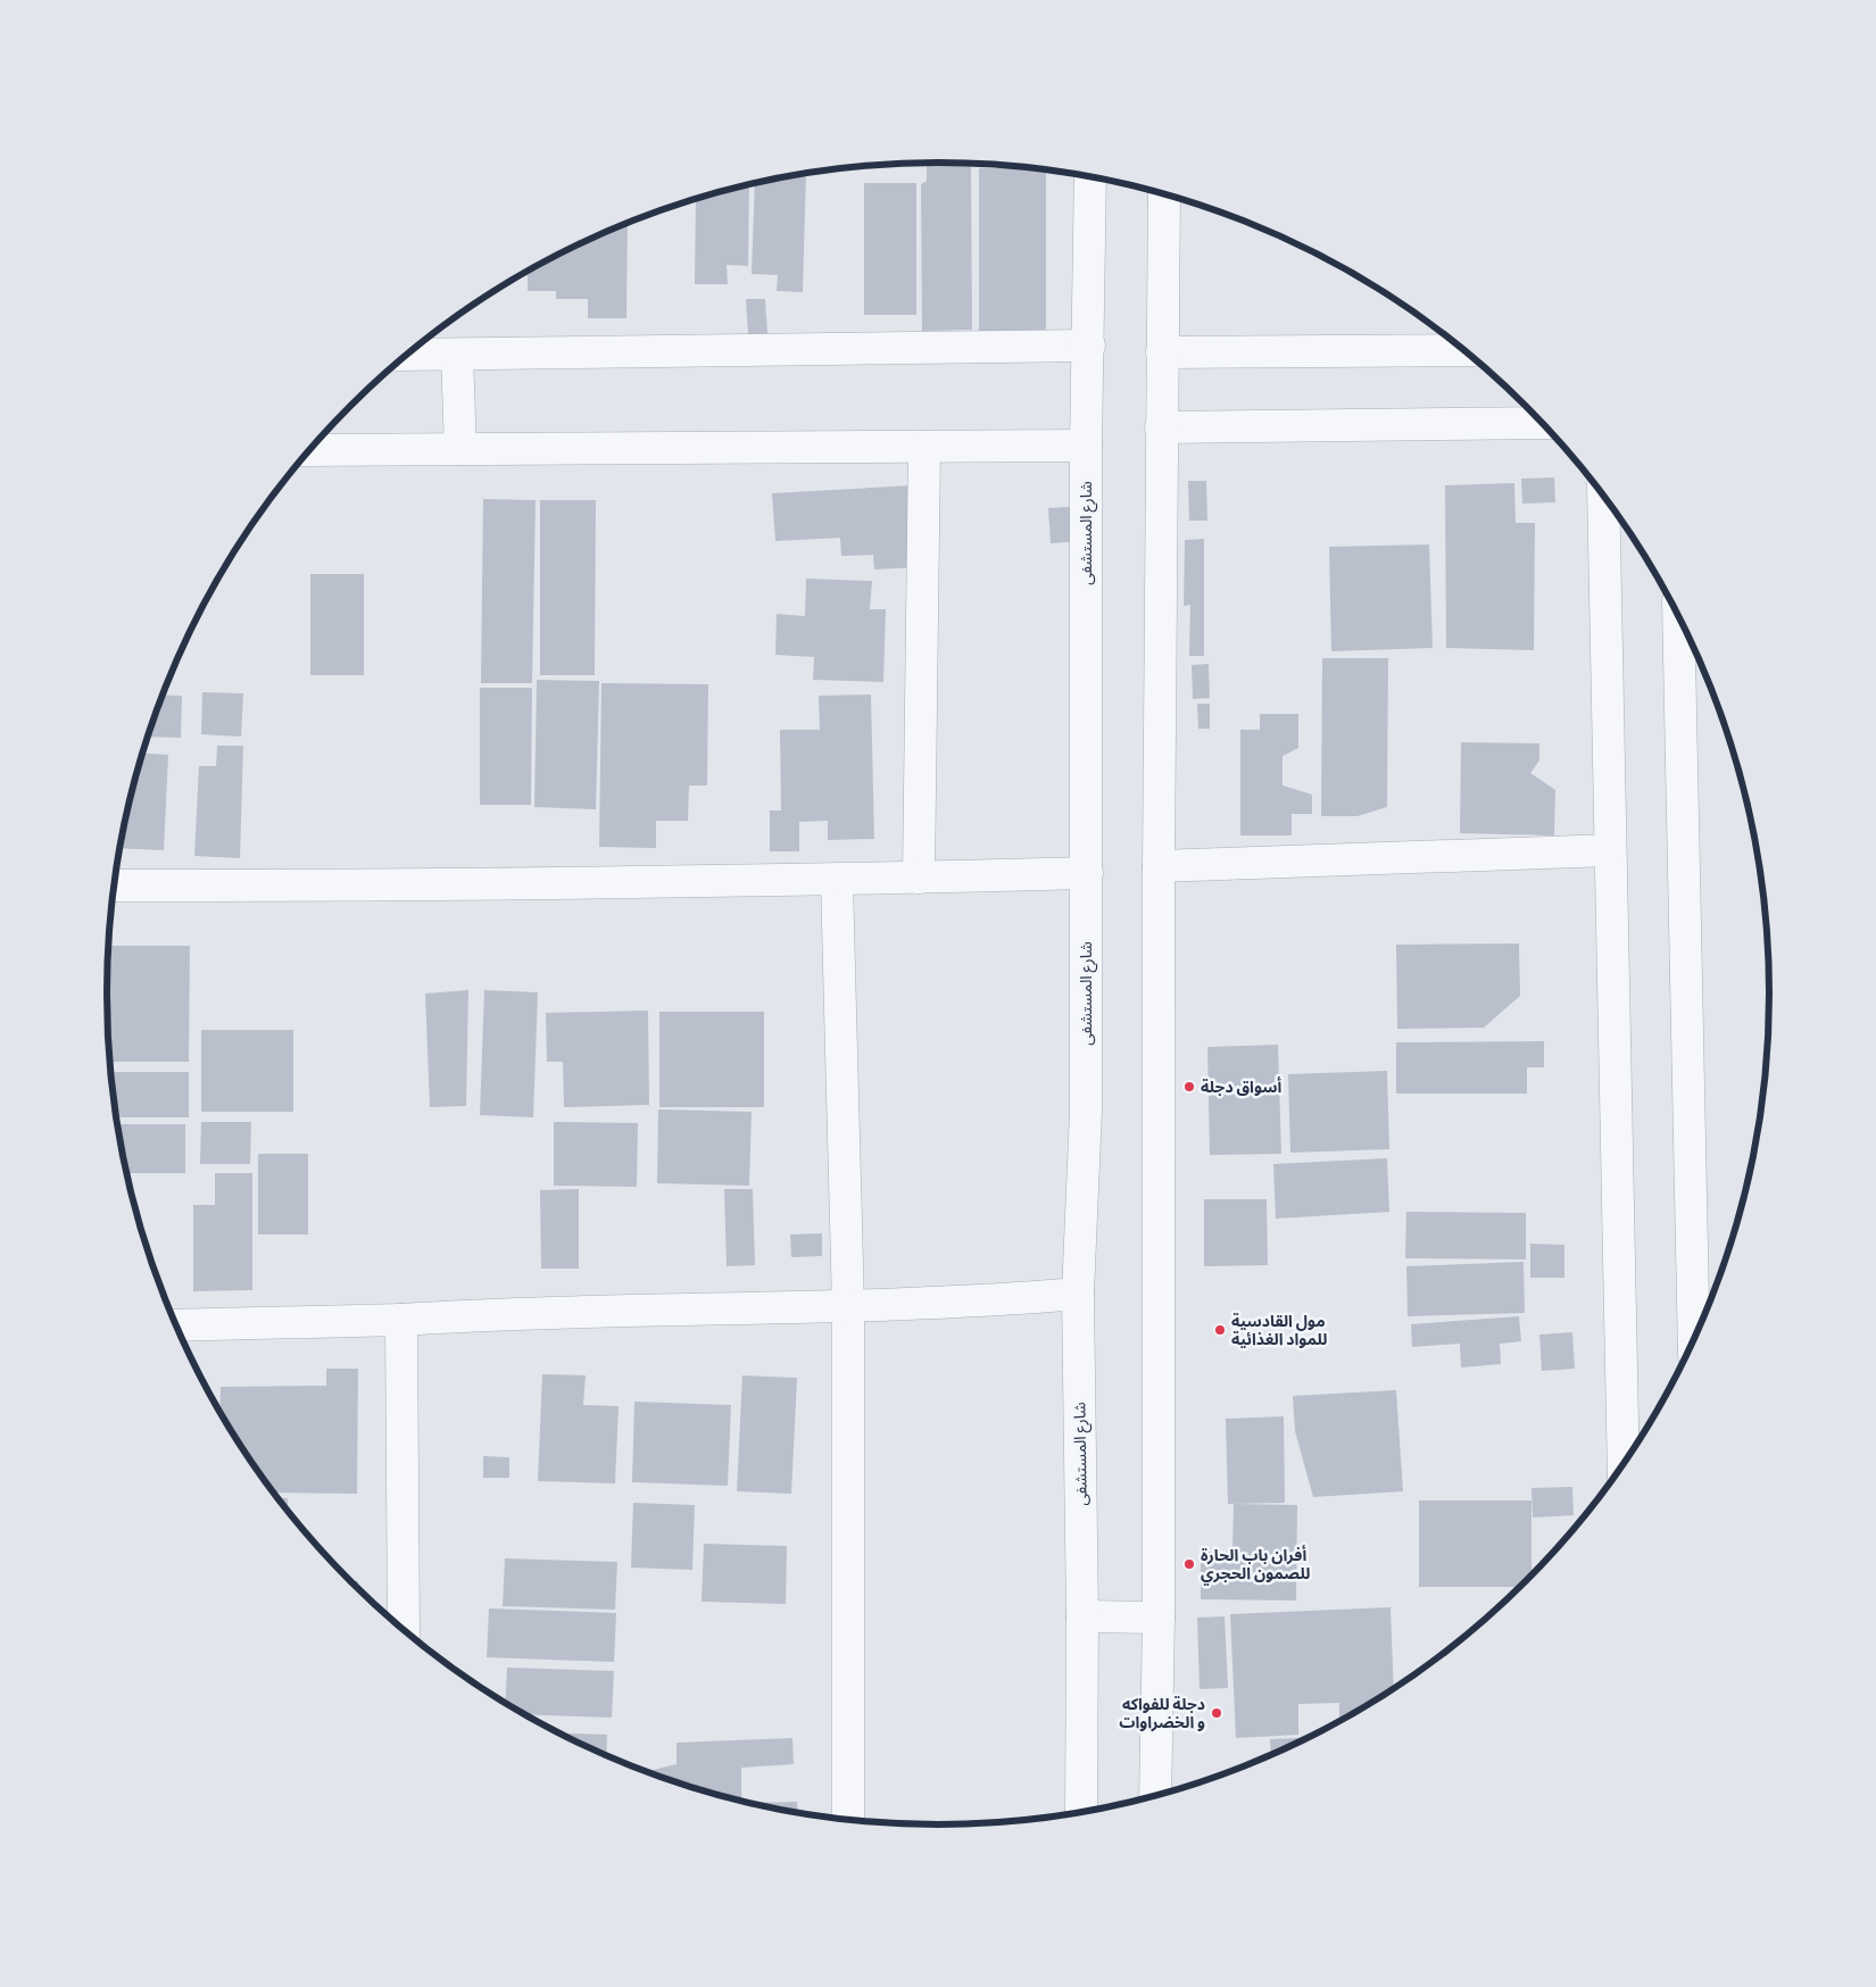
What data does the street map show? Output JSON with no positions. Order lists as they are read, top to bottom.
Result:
{
  "streets": {
    "street": ["شارع المستشفى"]
  },
  "places": [
    "أسواق دجلة",
    "مول القادسية للمواد الغذائية",
    "أفران باب الحارة للصمون الحجري",
    "دجلة للفواكه و الخضراوات"
  ]
}
